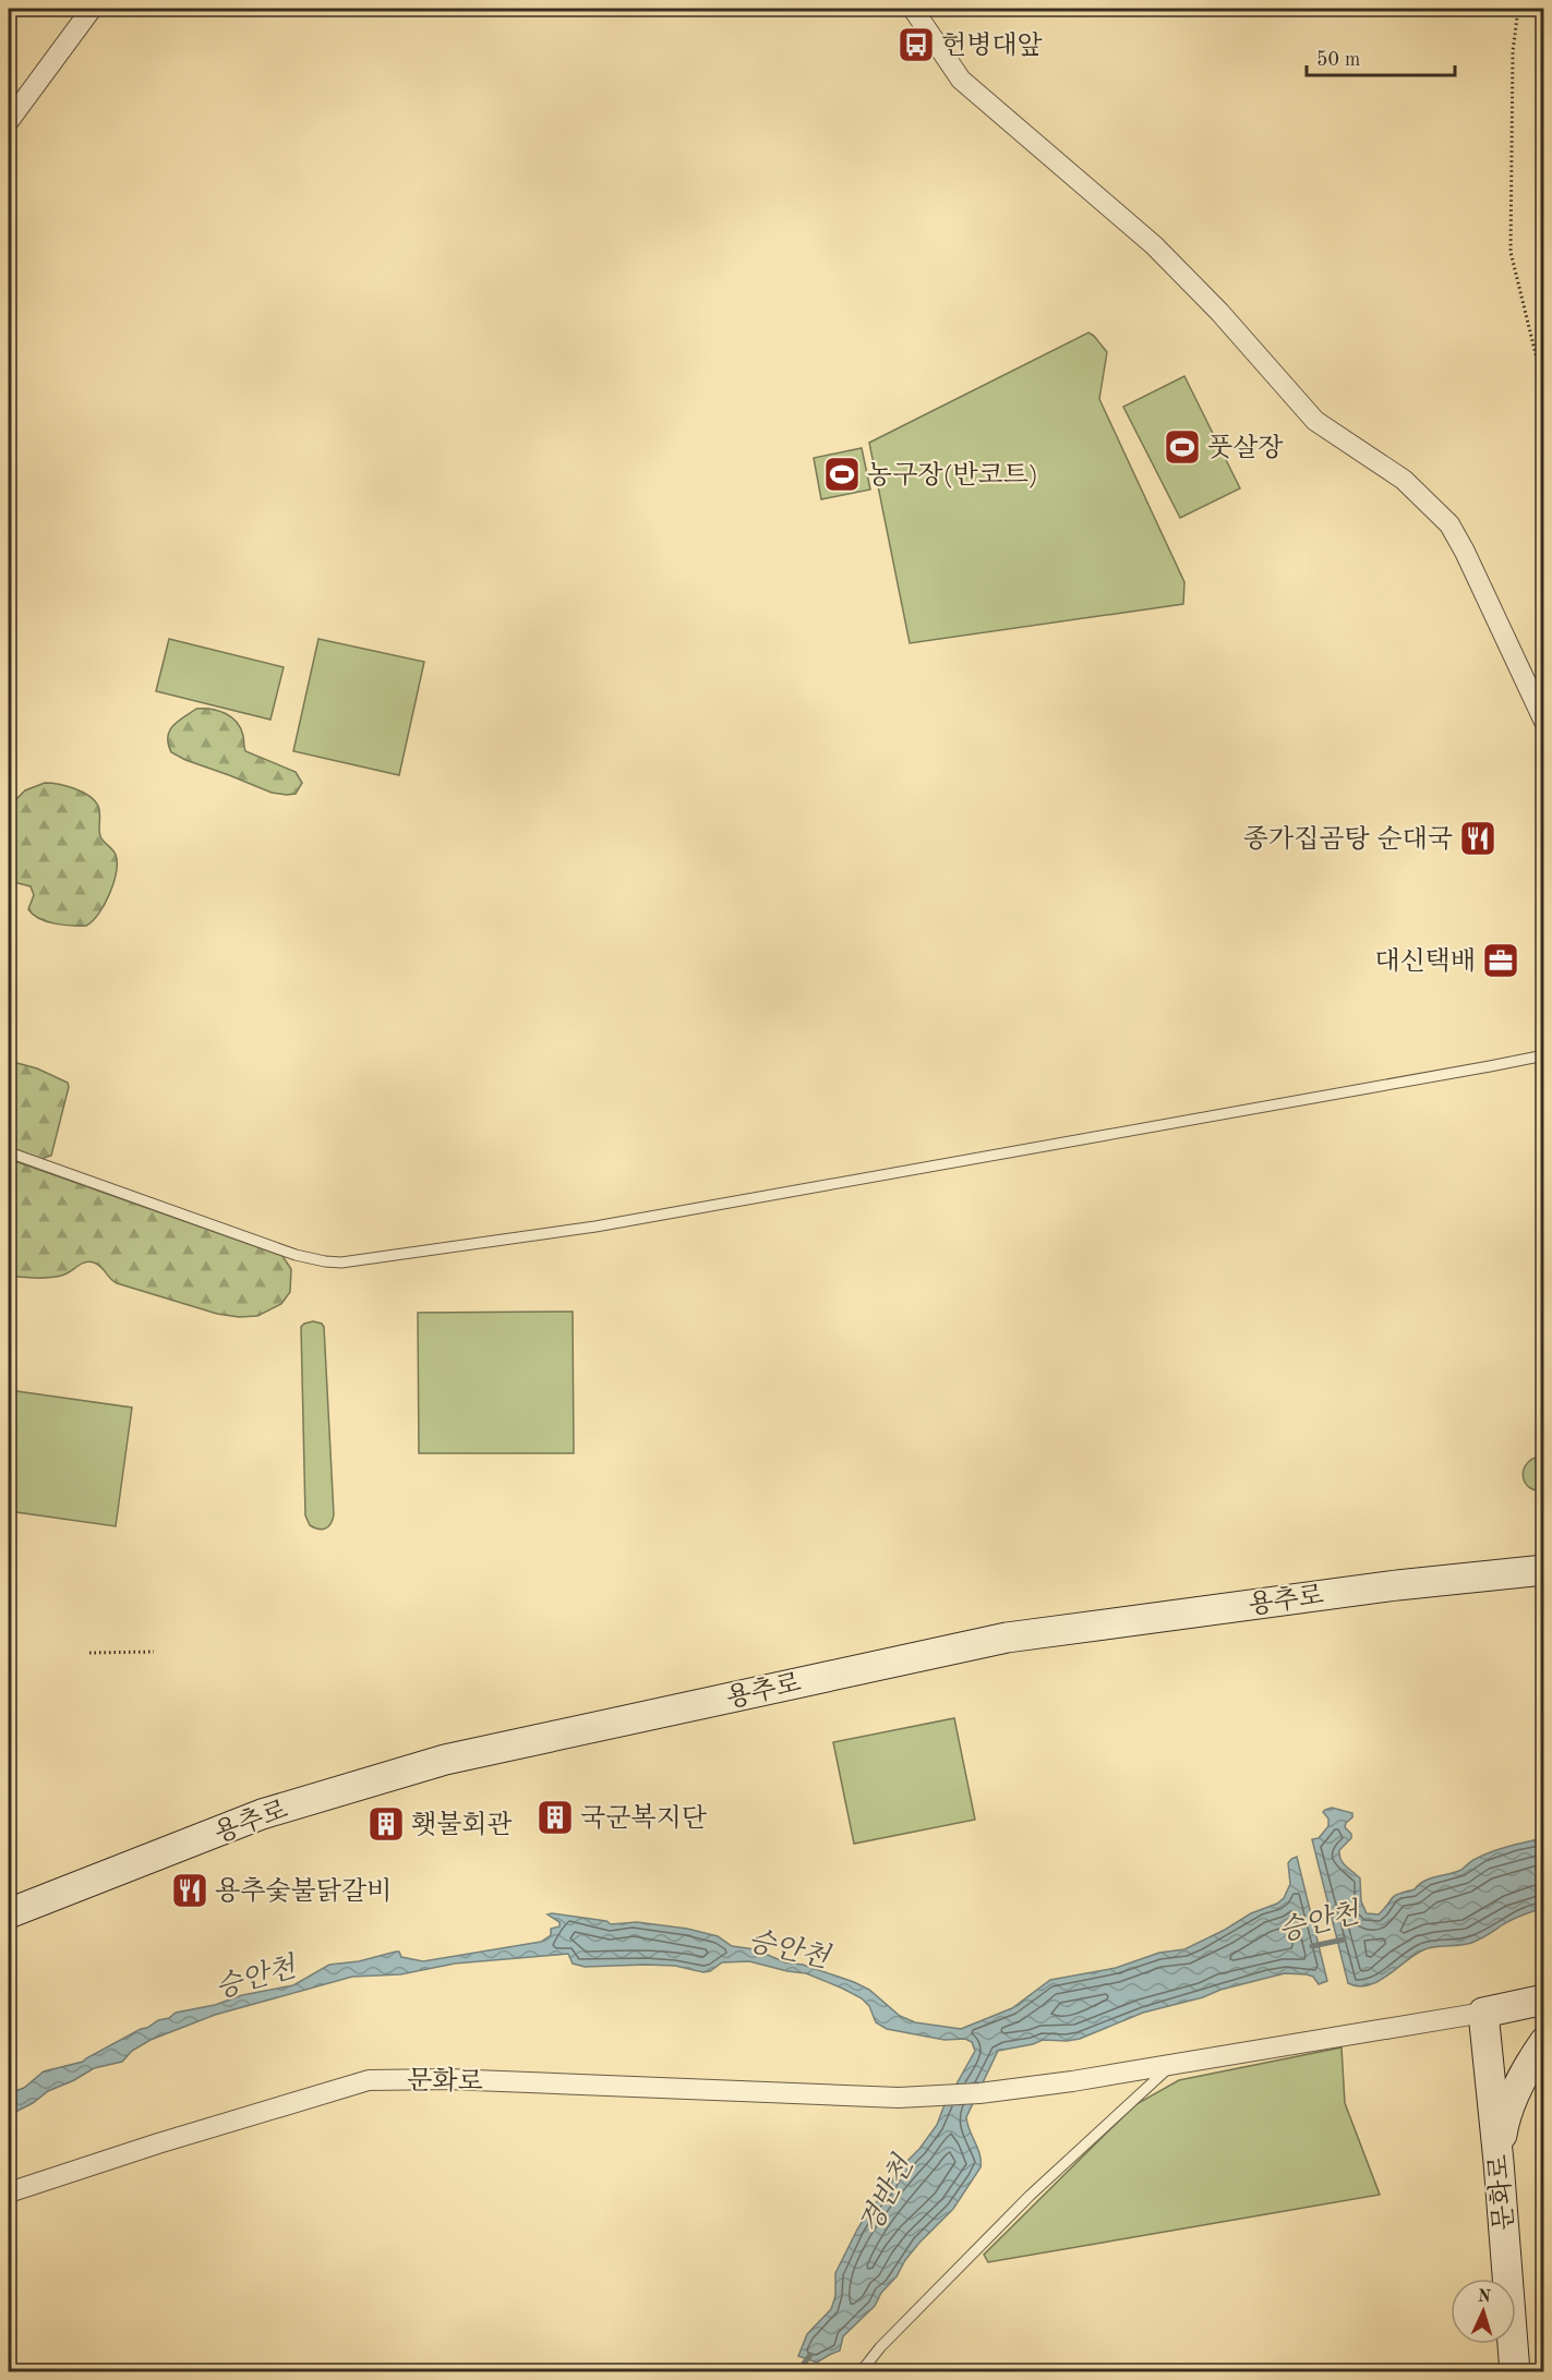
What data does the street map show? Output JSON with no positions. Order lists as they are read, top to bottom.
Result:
{
  "streets": {
    "street": ["용추로", "문화로"]
  },
  "water": ["승안천", "경반천"],
  "places": {
    "bus stop": ["헌병대앞"],
    "sports": ["풋살장", "농구장(반코트)"],
    "restaurant": ["종가집곰탕 순대국", "용추숯불닭갈비"],
    "office": ["대신택배"],
    "building": ["국군복지단", "횃불회관"]
  },
  "scale_bar": "50 m",
  "north": "top"
}
